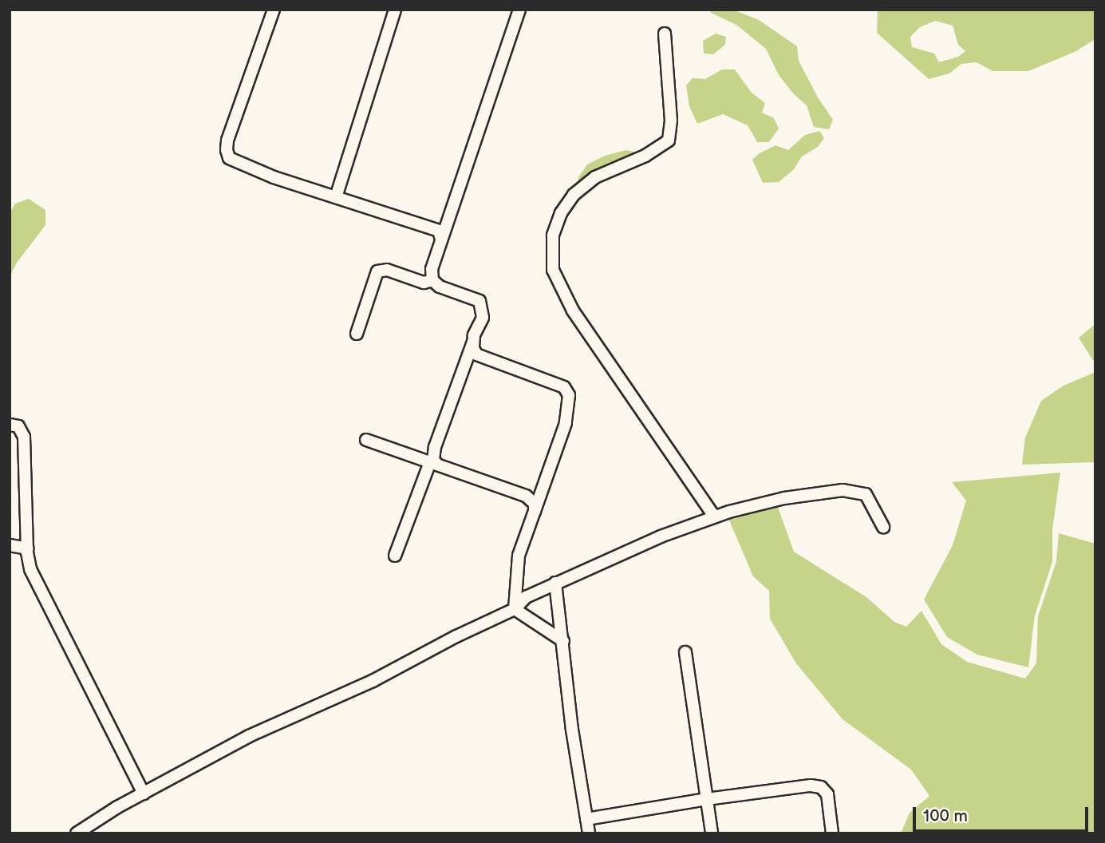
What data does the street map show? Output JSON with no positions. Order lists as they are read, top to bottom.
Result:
{
  "scale_bar": "100 m"
}
